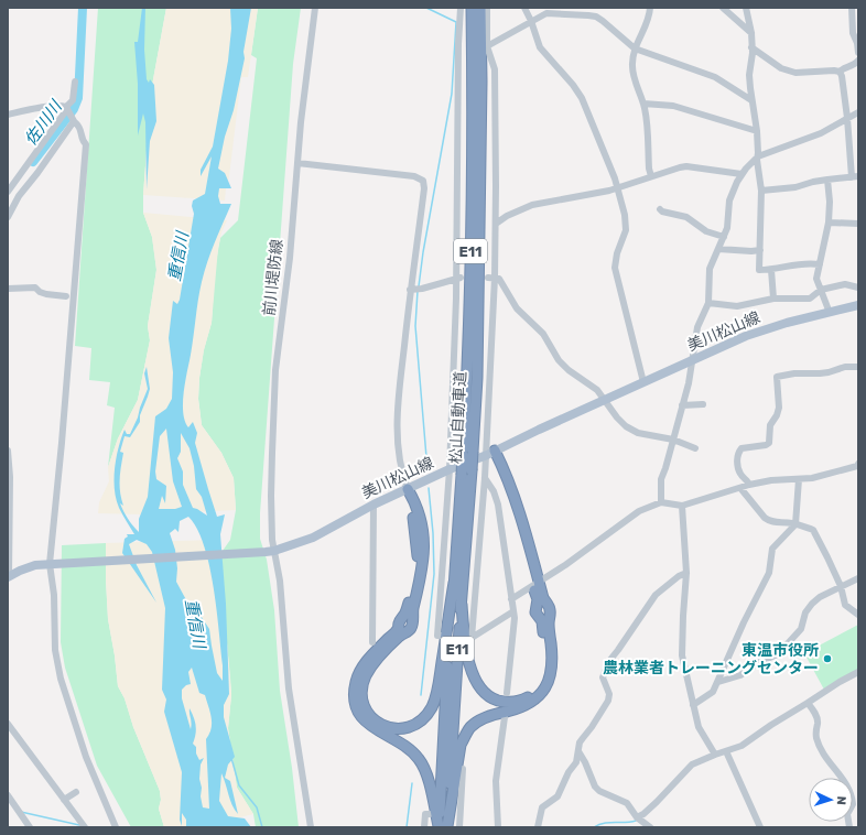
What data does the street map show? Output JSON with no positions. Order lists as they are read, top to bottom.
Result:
{
  "streets": {
    "highway": ["E11", "松山自動車道"],
    "main road": ["美川松山線"],
    "street": ["前川堤防線"]
  },
  "crossings": [
    ["前川堤防線", "美川松山線"]
  ],
  "water": ["佐川川", "重信川"],
  "places": ["東温市役所 農林業者トレーニングセンター"],
  "north": "right"
}
